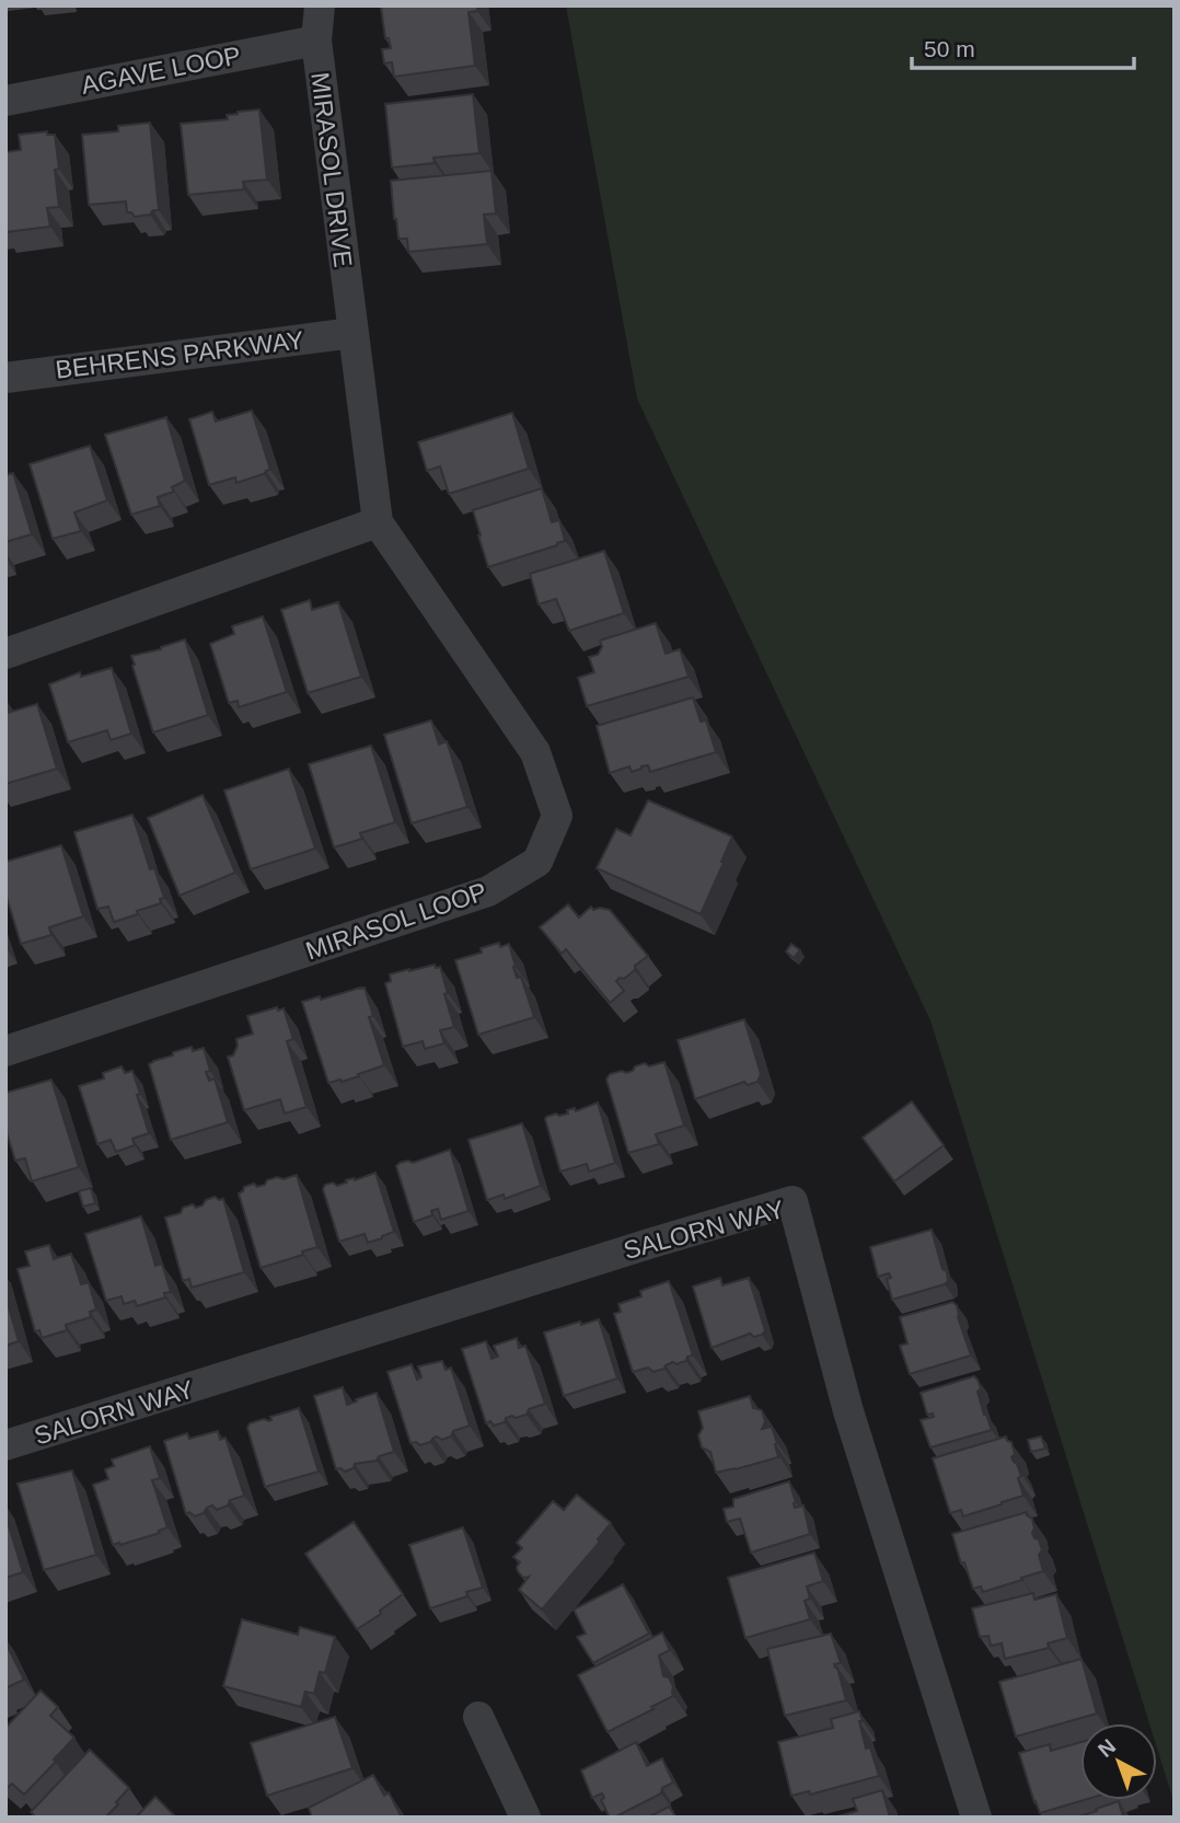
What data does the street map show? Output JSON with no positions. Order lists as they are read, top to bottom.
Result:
{
  "streets": {
    "street": [
      "AGAVE LOOP",
      "MIRASOL DRIVE",
      "BEHRENS PARKWAY",
      "MIRASOL LOOP",
      "SALORN WAY"
    ]
  },
  "crossings": [
    ["AGAVE LOOP", "MIRASOL DRIVE"],
    ["MIRASOL DRIVE", "BEHRENS PARKWAY"],
    ["MIRASOL DRIVE", "MIRASOL LOOP"],
    ["BEHRENS PARKWAY", "MIRASOL LOOP"]
  ],
  "scale_bar": "50 m",
  "north": "top left"
}
